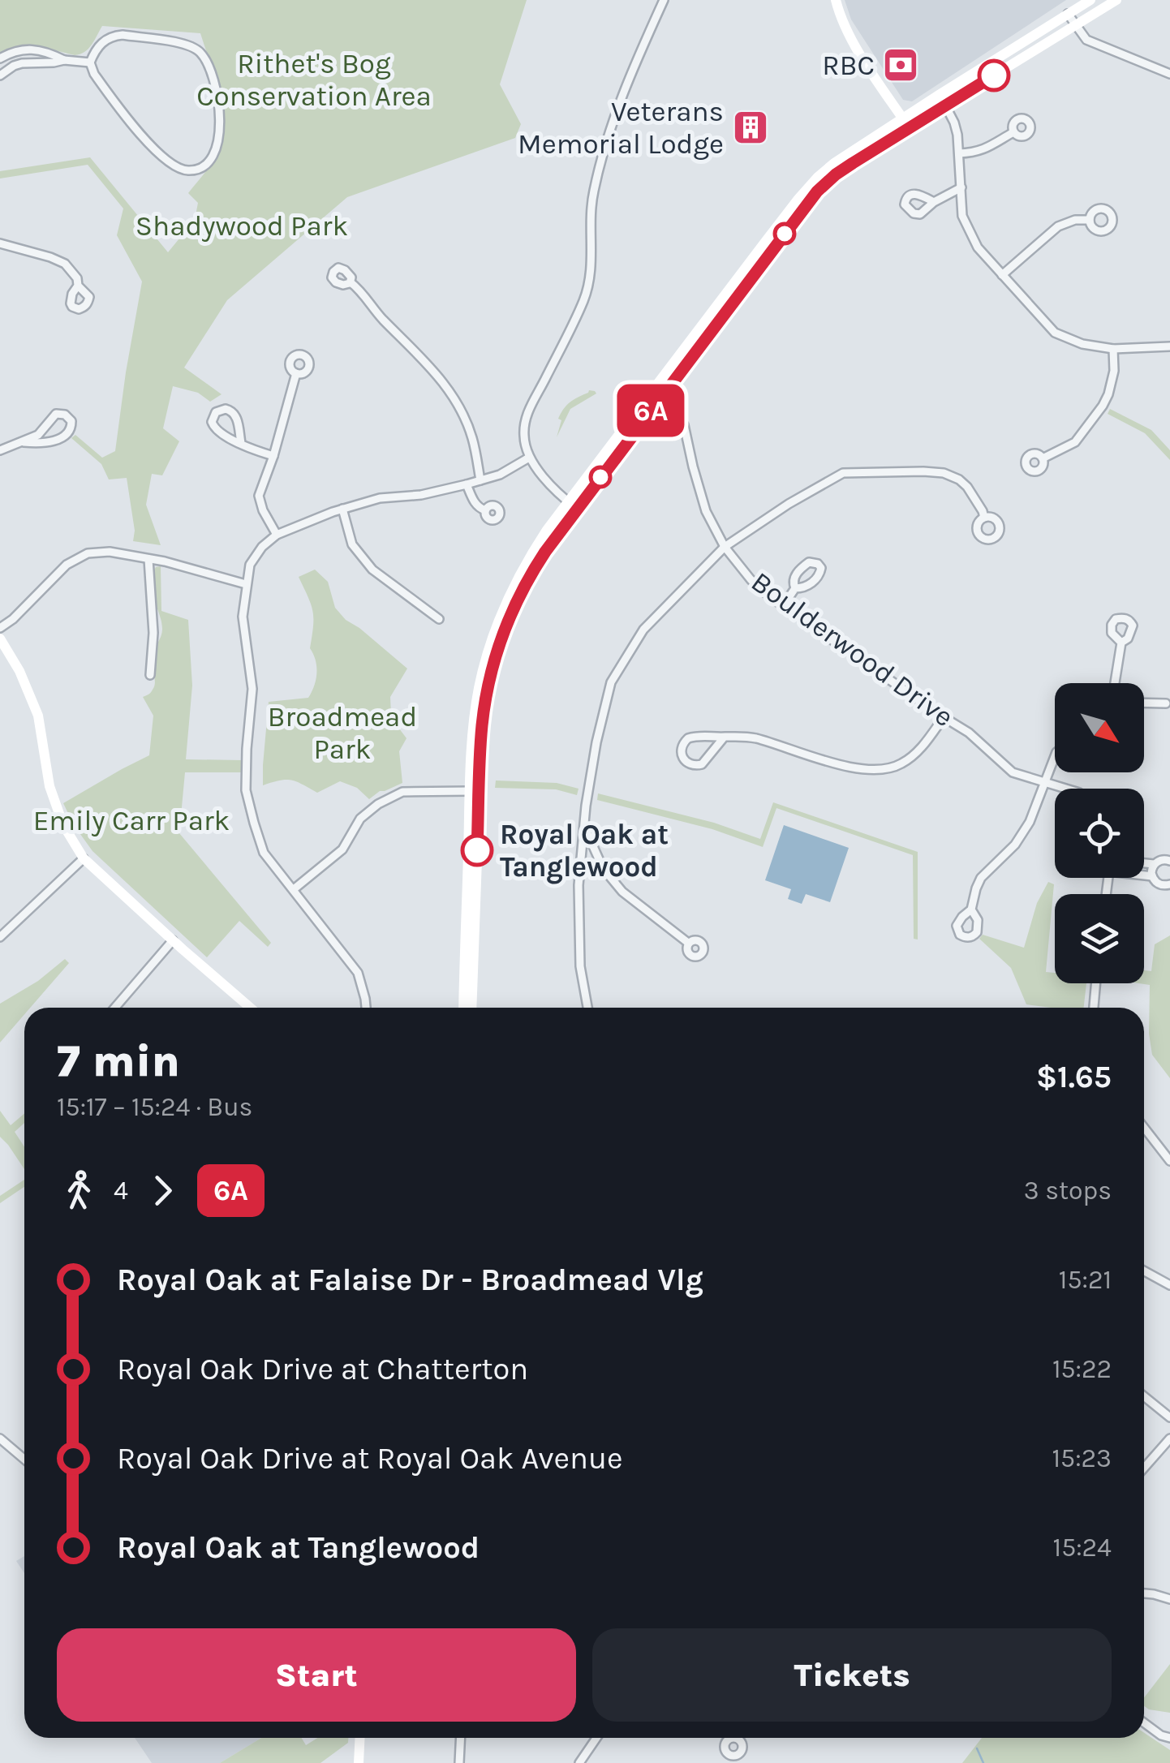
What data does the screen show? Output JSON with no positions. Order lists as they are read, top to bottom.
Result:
{
  "streets": {
    "street": ["Boulderwood Drive"]
  },
  "parks": [
    "Rithet's Bog Conservation Area",
    "Shadywood Park",
    "Broadmead Park",
    "Emily Carr Park"
  ],
  "places": {
    "bank": ["RBC"],
    "building": ["Veterans Memorial Lodge"],
    "other": ["Royal Oak at Tanglewood"]
  },
  "lines": ["bus line 6A"],
  "north": "bottom right",
  "page": {
    "on_map": "6A",
    "heading": ["7 min", "15:17 – 15:24 · Bus", "$1.65"],
    "legs": ["4", "6A", "3 stops"],
    "list": [
      {
        "name": "Royal Oak at Falaise Dr - Broadmead Vlg",
        "value": "15:21"
      },
      {
        "name": "Royal Oak Drive at Chatterton",
        "value": "15:22"
      },
      {
        "name": "Royal Oak Drive at Royal Oak Avenue",
        "value": "15:23"
      },
      {
        "name": "Royal Oak at Tanglewood",
        "value": "15:24"
      }
    ],
    "buttons": ["Start", "Tickets"]
  }
}
